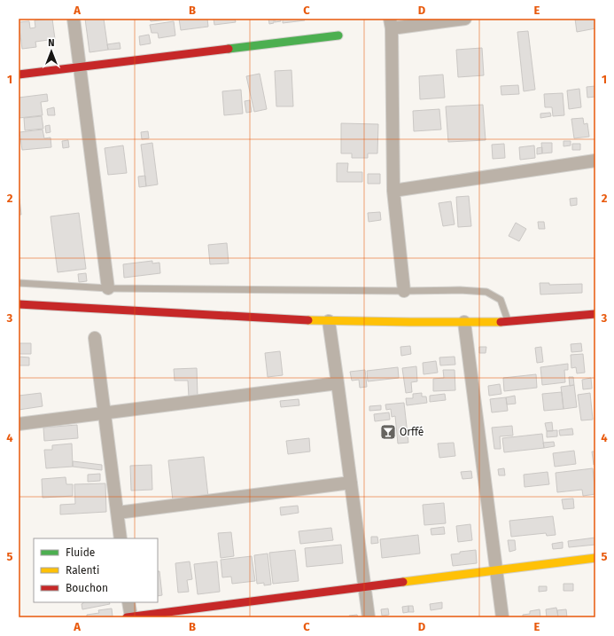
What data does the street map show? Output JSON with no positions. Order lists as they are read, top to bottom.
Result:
{
  "places": {
    "bar": ["Orffé"]
  },
  "legend": ["Fluide", "Ralenti", "Bouchon"],
  "north": "top",
  "grid": {
    "columns": [
      "A",
      "B",
      "C",
      "D",
      "E"
    ],
    "rows": [
      "1",
      "2",
      "3",
      "4",
      "5"
    ]
  }
}
